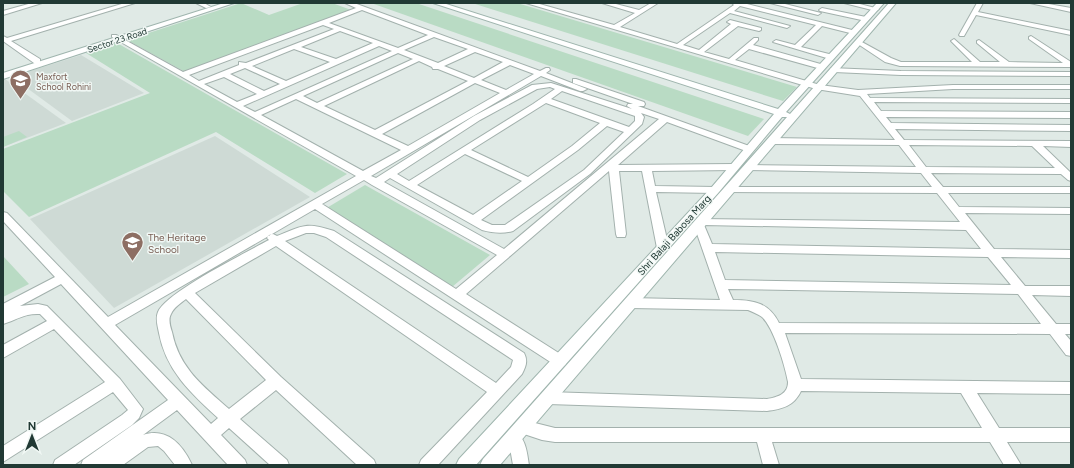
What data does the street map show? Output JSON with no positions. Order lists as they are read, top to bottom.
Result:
{
  "streets": {
    "street": ["Sector 23 Road", "Shri Balaji Babosa Marg"]
  },
  "places": {
    "school or university": ["Maxfort School Rohini", "The Heritage School"]
  },
  "north": "top"
}
